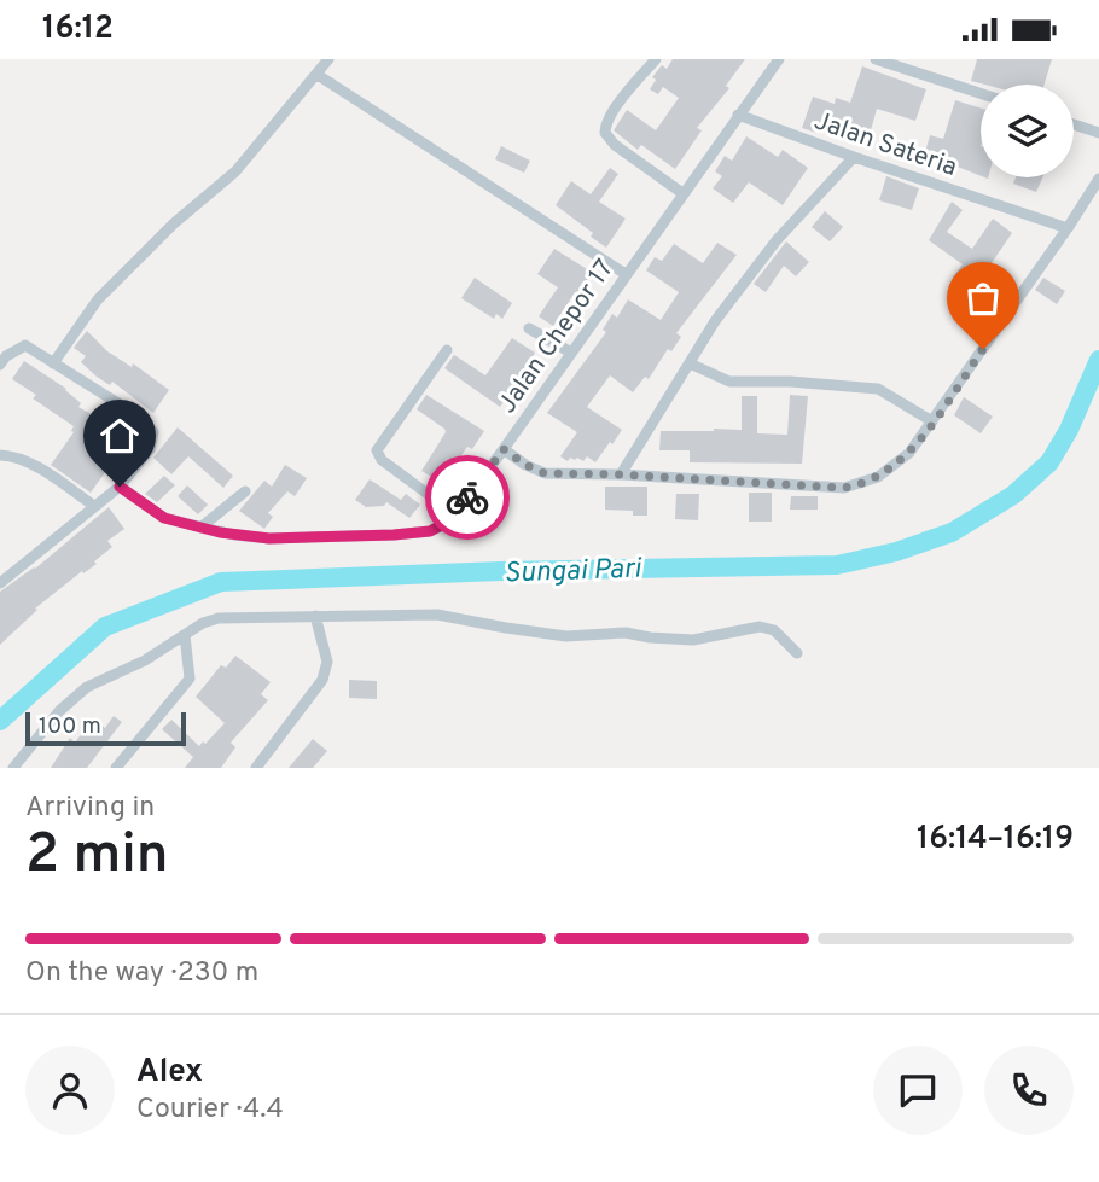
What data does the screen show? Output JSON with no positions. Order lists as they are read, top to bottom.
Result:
{
  "streets": {
    "street": ["Jalan Sateria", "Jalan Chepor 17"]
  },
  "crossings": [
    ["Jalan Sateria", "Jalan Chepor 17"]
  ],
  "water": ["Sungai Pari"],
  "scale_bar": "100 m",
  "page": {
    "status": "16:12",
    "scale": "100 m",
    "heading": ["2 min", "Arriving in", "16:14–16:19"],
    "panel": ["Alex", "Courier · 4.4"],
    "bar": "On the way · 230 m"
  }
}
